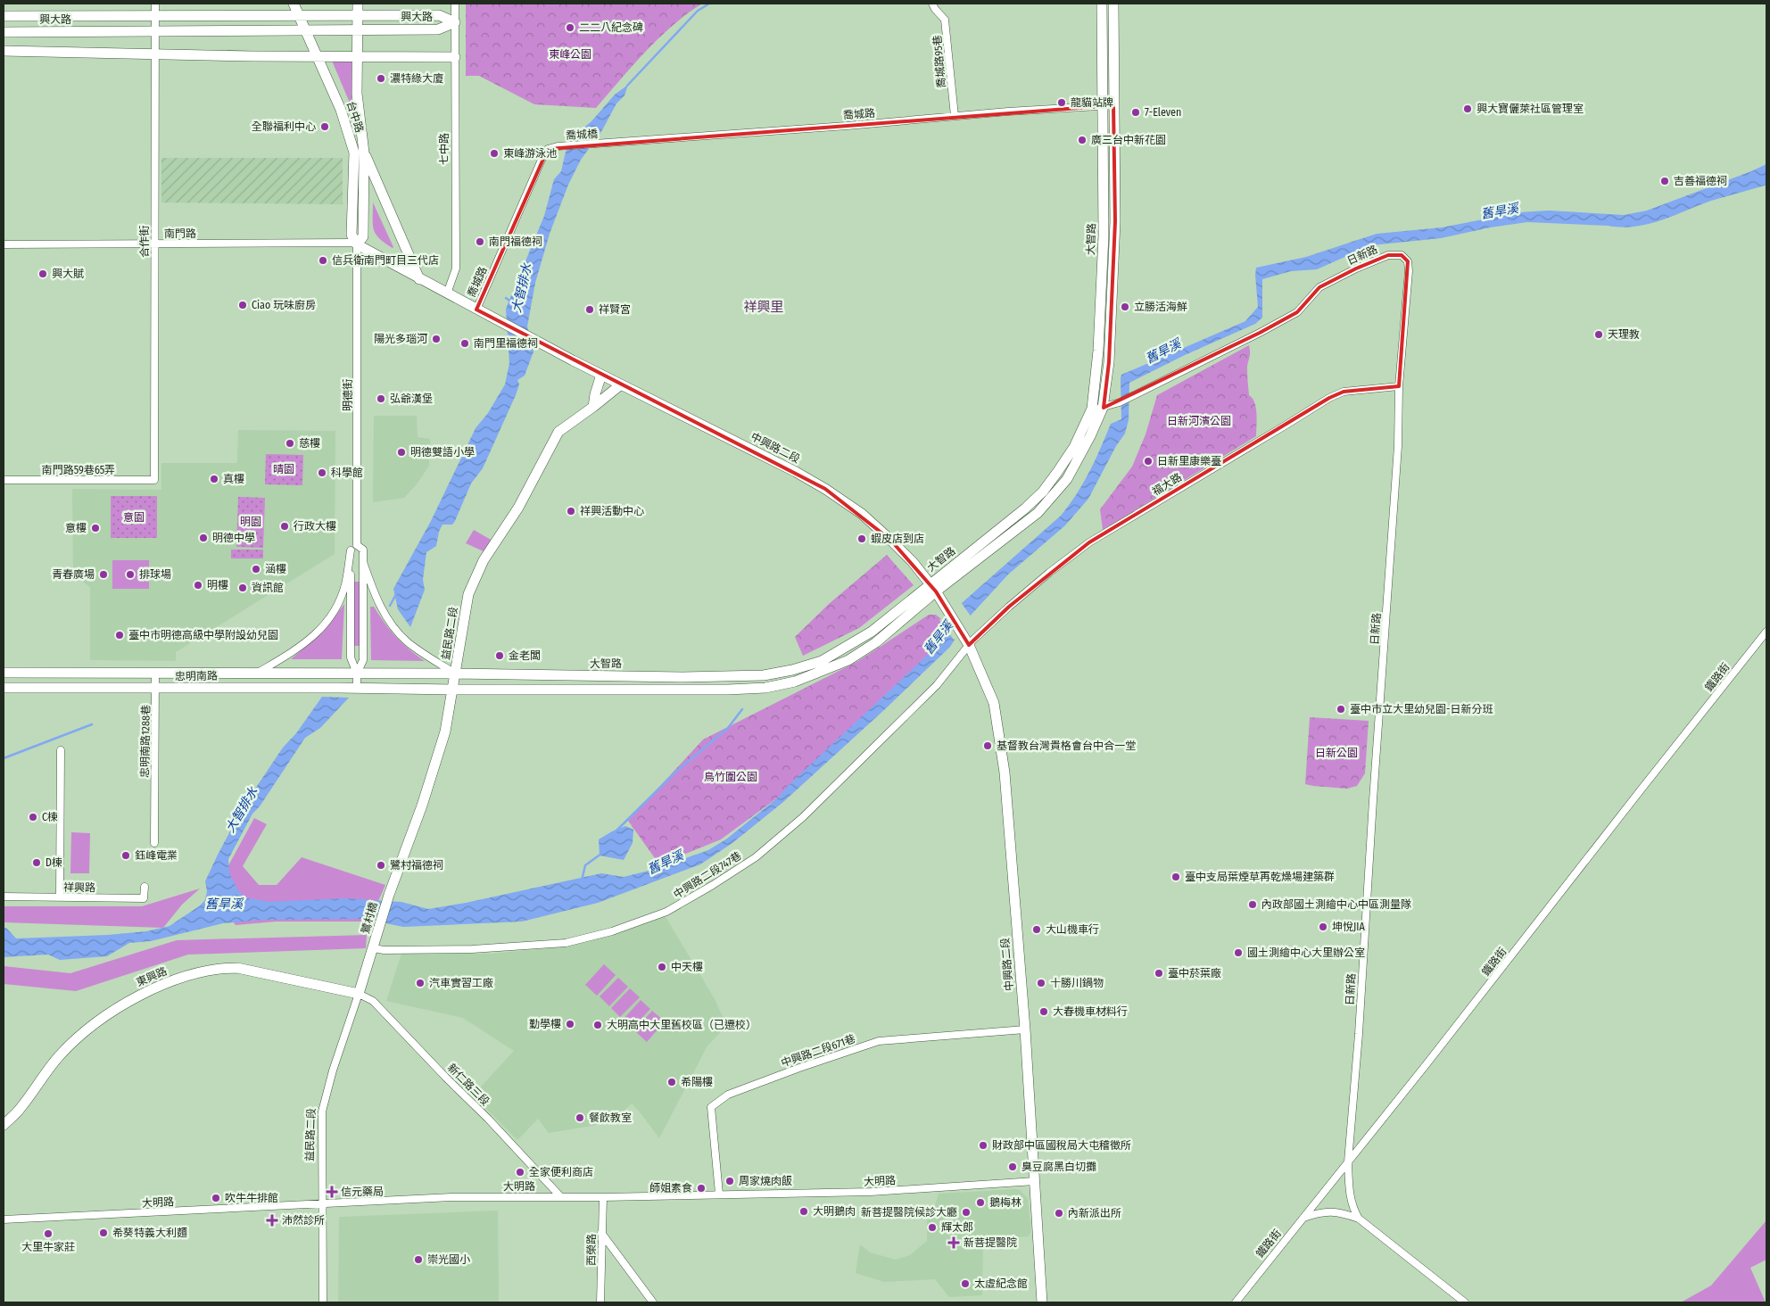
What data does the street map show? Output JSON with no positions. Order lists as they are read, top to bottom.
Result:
{
  "streets": {
    "street": [
      "興大路",
      "喬城路95巷",
      "喬城路",
      "台中路",
      "喬城橋",
      "七中路",
      "南門路",
      "大智路",
      "合作街",
      "日新路",
      "明德街",
      "中興路二段",
      "南門路59巷65弄",
      "福大路",
      "益民路二段",
      "忠明南路",
      "鐵路街",
      "忠明南路1288巷",
      "中興路二段747巷",
      "祥興路",
      "鷺村橋",
      "東興路",
      "中興路二段671巷",
      "新仁路三段",
      "大明路",
      "西榮路"
    ]
  },
  "crossings": [
    ["興大路", "台中路"],
    ["興大路", "七中路"],
    ["興大路", "合作街"],
    ["喬城路95巷", "喬城路"],
    ["喬城路", "喬城橋"],
    ["喬城路", "大智路"],
    ["喬城路", "中興路二段"],
    ["台中路", "南門路"],
    ["台中路", "明德街"],
    ["南門路", "合作街"],
    ["南門路", "明德街"],
    ["大智路", "日新路"],
    ["大智路", "明德街"],
    ["大智路", "中興路二段"],
    ["大智路", "益民路二段"],
    ["大智路", "忠明南路"],
    ["合作街", "南門路59巷65弄"],
    ["日新路", "福大路"],
    ["日新路", "鐵路街"],
    ["明德街", "忠明南路"],
    ["中興路二段", "福大路"],
    ["中興路二段", "益民路二段"],
    ["中興路二段", "中興路二段747巷"],
    ["中興路二段", "中興路二段671巷"],
    ["中興路二段", "大明路"],
    ["福大路", "中興路二段747巷"],
    ["益民路二段", "中興路二段747巷"],
    ["益民路二段", "鷺村橋"],
    ["益民路二段", "東興路"],
    ["益民路二段", "新仁路三段"],
    ["益民路二段", "大明路"],
    ["忠明南路", "忠明南路1288巷"],
    ["中興路二段747巷", "鷺村橋"],
    ["東興路", "新仁路三段"],
    ["中興路二段671巷", "大明路"],
    ["新仁路三段", "大明路"],
    ["大明路", "西榮路"]
  ],
  "districts": ["祥興里"],
  "water": ["舊旱溪", "大智排水"],
  "parks": [
    "東峰公園",
    "日新河濱公園",
    "晴園",
    "意園",
    "明園",
    "日新公園",
    "鳥竹圍公園"
  ],
  "places": {
    "other": [
      "二二八紀念碑",
      "濃特綠大廈",
      "龍貓站牌",
      "興大寶儷萊社區管理室",
      "7-Eleven",
      "全聯福利中心",
      "廣三台中新花園",
      "東峰游泳池",
      "吉善福德祠",
      "南門福德祠",
      "信兵衛南門町目三代店",
      "興大賦",
      "Ciao 玩味廚房",
      "立勝活海鮮",
      "祥賢宮",
      "天理教",
      "陽光多瑙河",
      "南門里福德祠",
      "弘爺漢堡",
      "慈樓",
      "明德雙語小學",
      "日新里康樂臺",
      "科學館",
      "真樓",
      "祥興活動中心",
      "行政大樓",
      "意樓",
      "明德中學",
      "蝦皮店到店",
      "涵樓",
      "青春廣場",
      "排球場",
      "明樓",
      "資訊館",
      "臺中市明德高級中學附設幼兒園",
      "金老闆",
      "臺中市立大里幼兒園-日新分班",
      "基督教台灣貴格會台中合一堂",
      "C棟",
      "鈺峰電業",
      "D棟",
      "鷺村福德祠",
      "臺中支局葉煙草再乾燥場建築群",
      "內政部國土測繪中心中區測量隊",
      "坤悅JIA",
      "大山機車行",
      "國土測繪中心大里辦公室",
      "中天樓",
      "臺中菸葉廠",
      "汽車實習工廠",
      "十勝川鍋物",
      "大春機車材料行",
      "勤學樓",
      "大明高中大里舊校區（已遷校）",
      "希陽樓",
      "餐飲教室",
      "財政部中區國稅局大屯稽徵所",
      "臭豆腐黑白切攤",
      "全家便利商店",
      "周家燒肉飯",
      "師姐素食",
      "吹牛牛排館",
      "鵝梅林",
      "大明鵝肉",
      "新菩提醫院候診大廳",
      "內新派出所",
      "輝太郎",
      "希葵特義大利麵",
      "大里牛家莊",
      "崇光國小",
      "太虛紀念館"
    ],
    "health": ["信元藥局", "沛然診所", "新菩提醫院"]
  }
}
